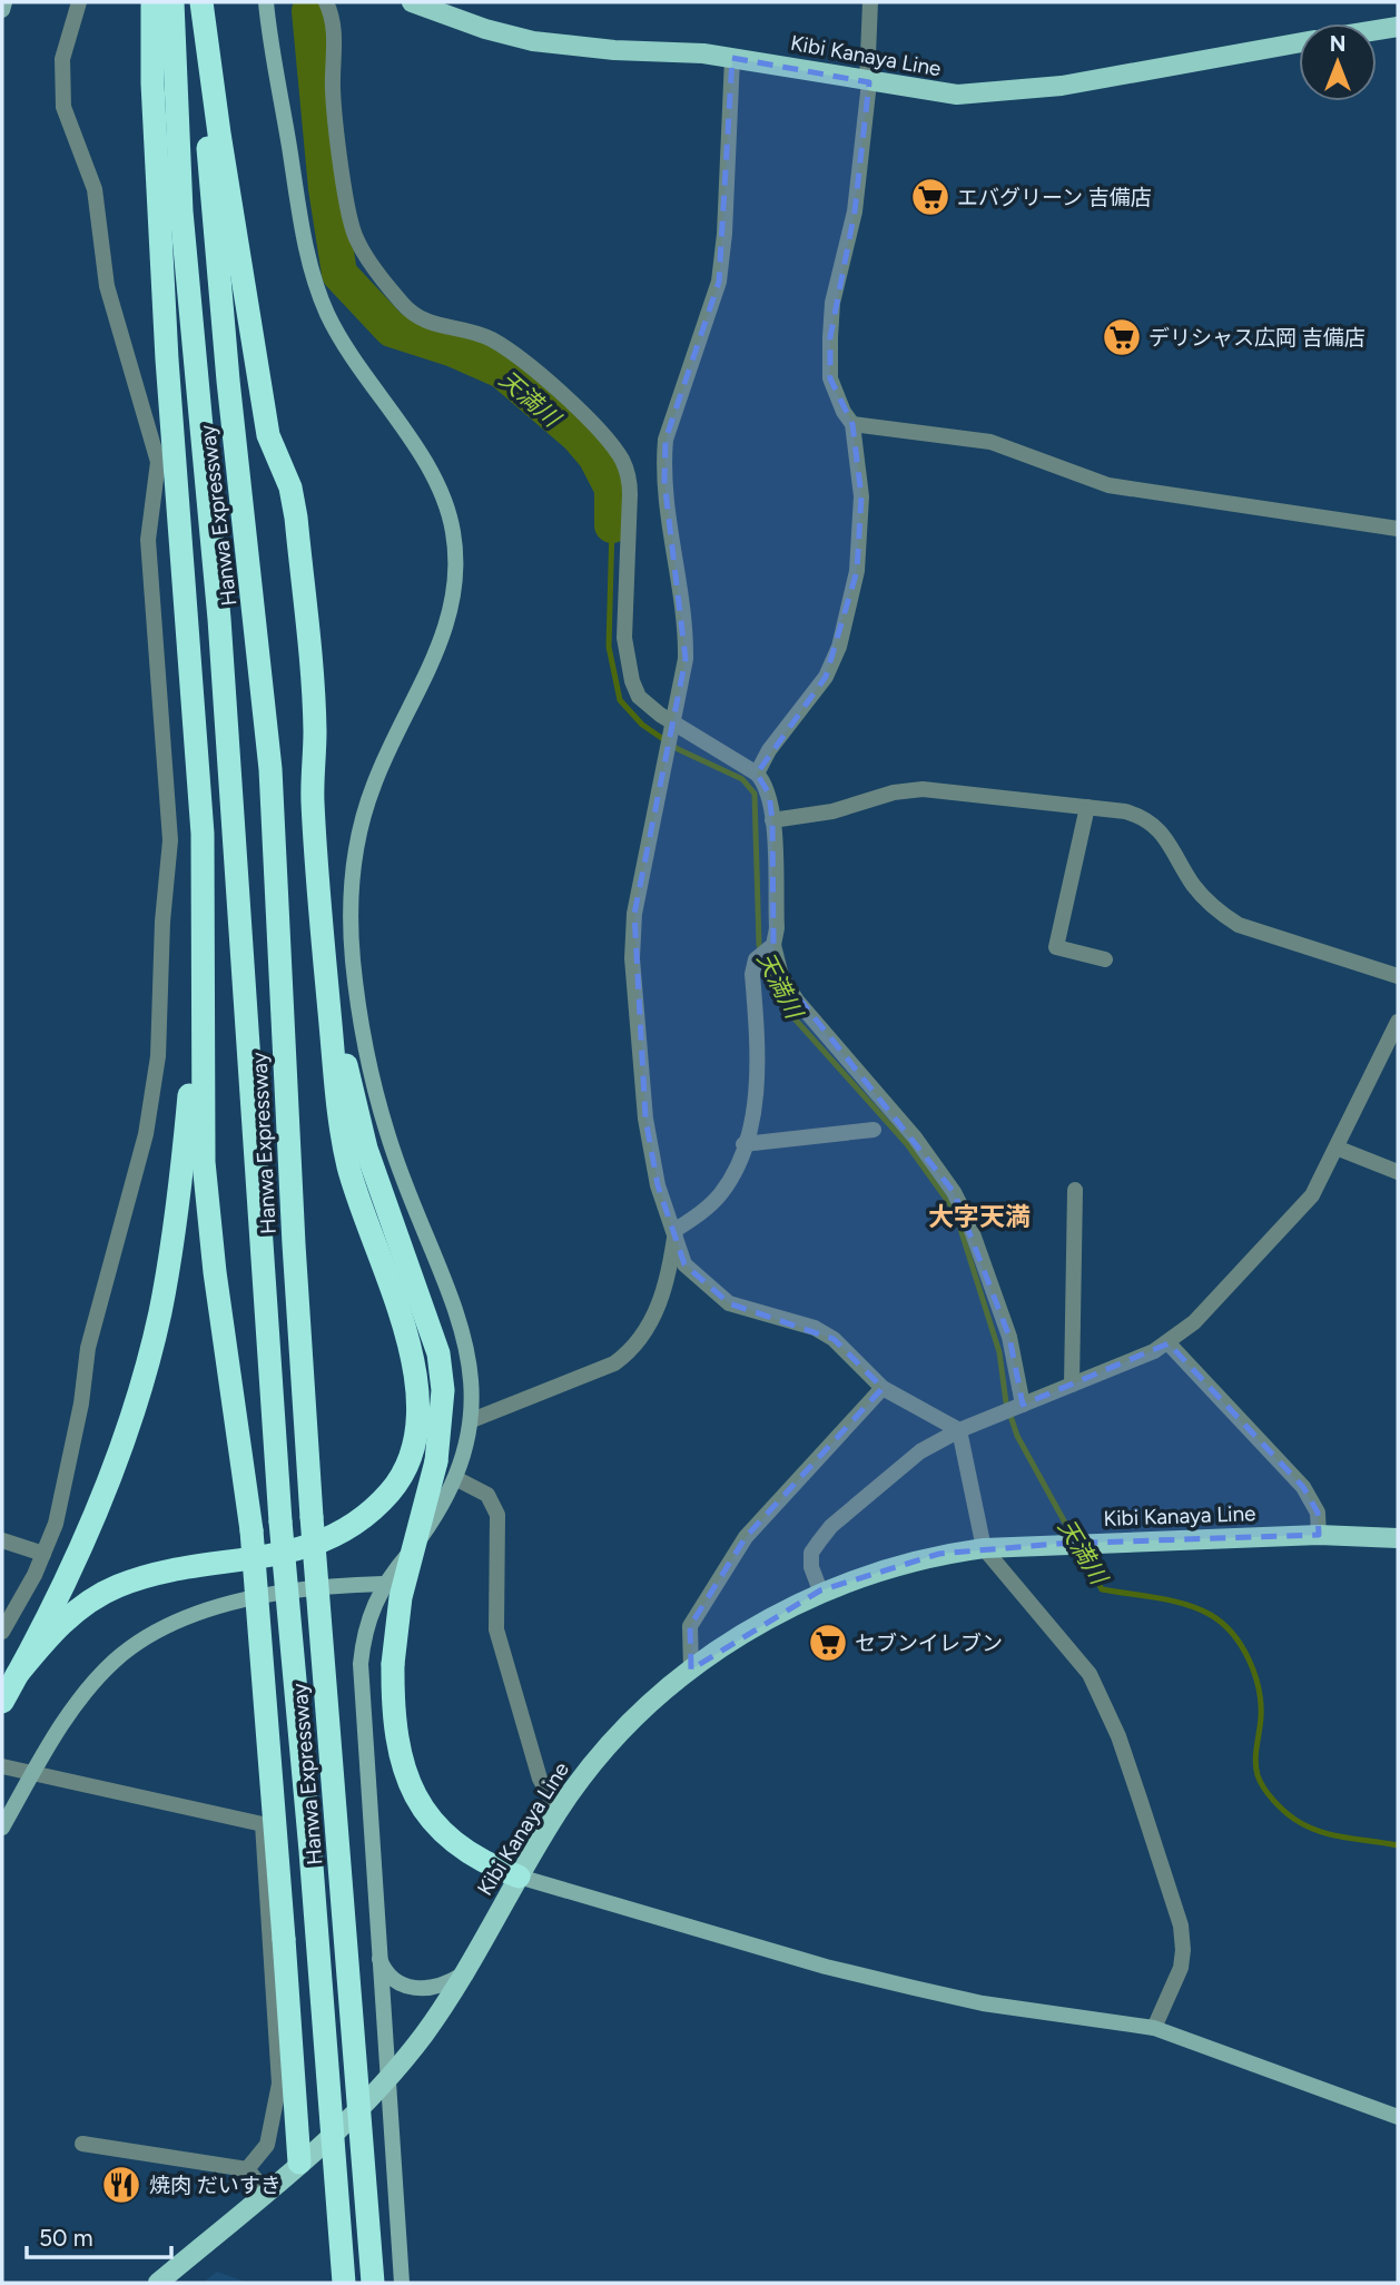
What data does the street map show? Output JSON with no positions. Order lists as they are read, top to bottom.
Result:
{
  "streets": {
    "highway": ["Hanwa Expressway"],
    "main road": ["Kibi Kanaya Line"]
  },
  "districts": ["大字天満"],
  "water": ["天満川"],
  "places": {
    "supermarket": ["エバグリーン 吉備店", "デリシャス広岡 吉備店", "セブンイレブン"],
    "restaurant": ["焼肉 だいすき"]
  },
  "scale_bar": "50 m",
  "north": "top"
}
